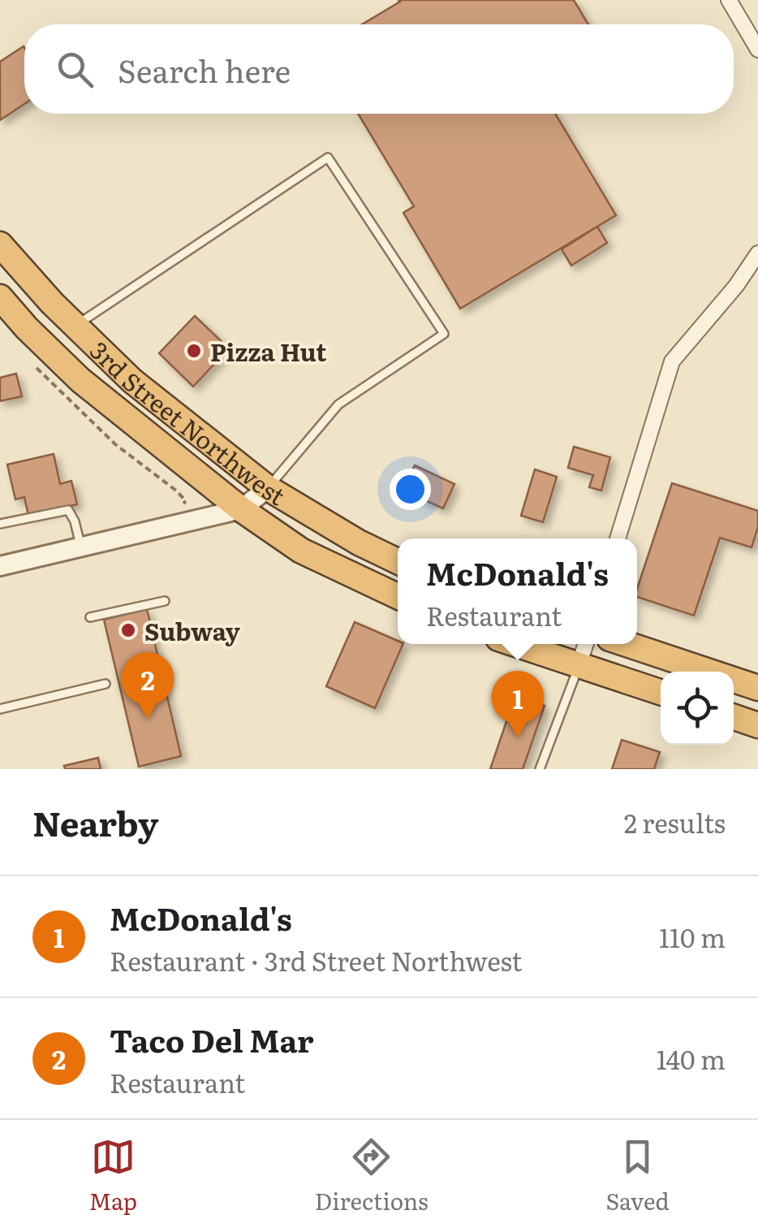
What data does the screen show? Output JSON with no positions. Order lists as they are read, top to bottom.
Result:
{
  "streets": {
    "highway": ["3rd Street Northwest"]
  },
  "places": ["Pizza Hut", "Subway"],
  "page": {
    "search": "Search here",
    "popup": ["McDonald's", "Restaurant"],
    "pins": ["2", "1"],
    "heading": ["Nearby", "2 results"],
    "list": [
      {
        "mark": "1",
        "name": "McDonald's",
        "note": "Restaurant · 3rd Street Northwest",
        "value": "110 m"
      },
      {
        "mark": "2",
        "name": "Taco Del Mar",
        "note": "Restaurant",
        "value": "140 m"
      }
    ],
    "nav": ["Map", "Directions", "Saved"]
  }
}
